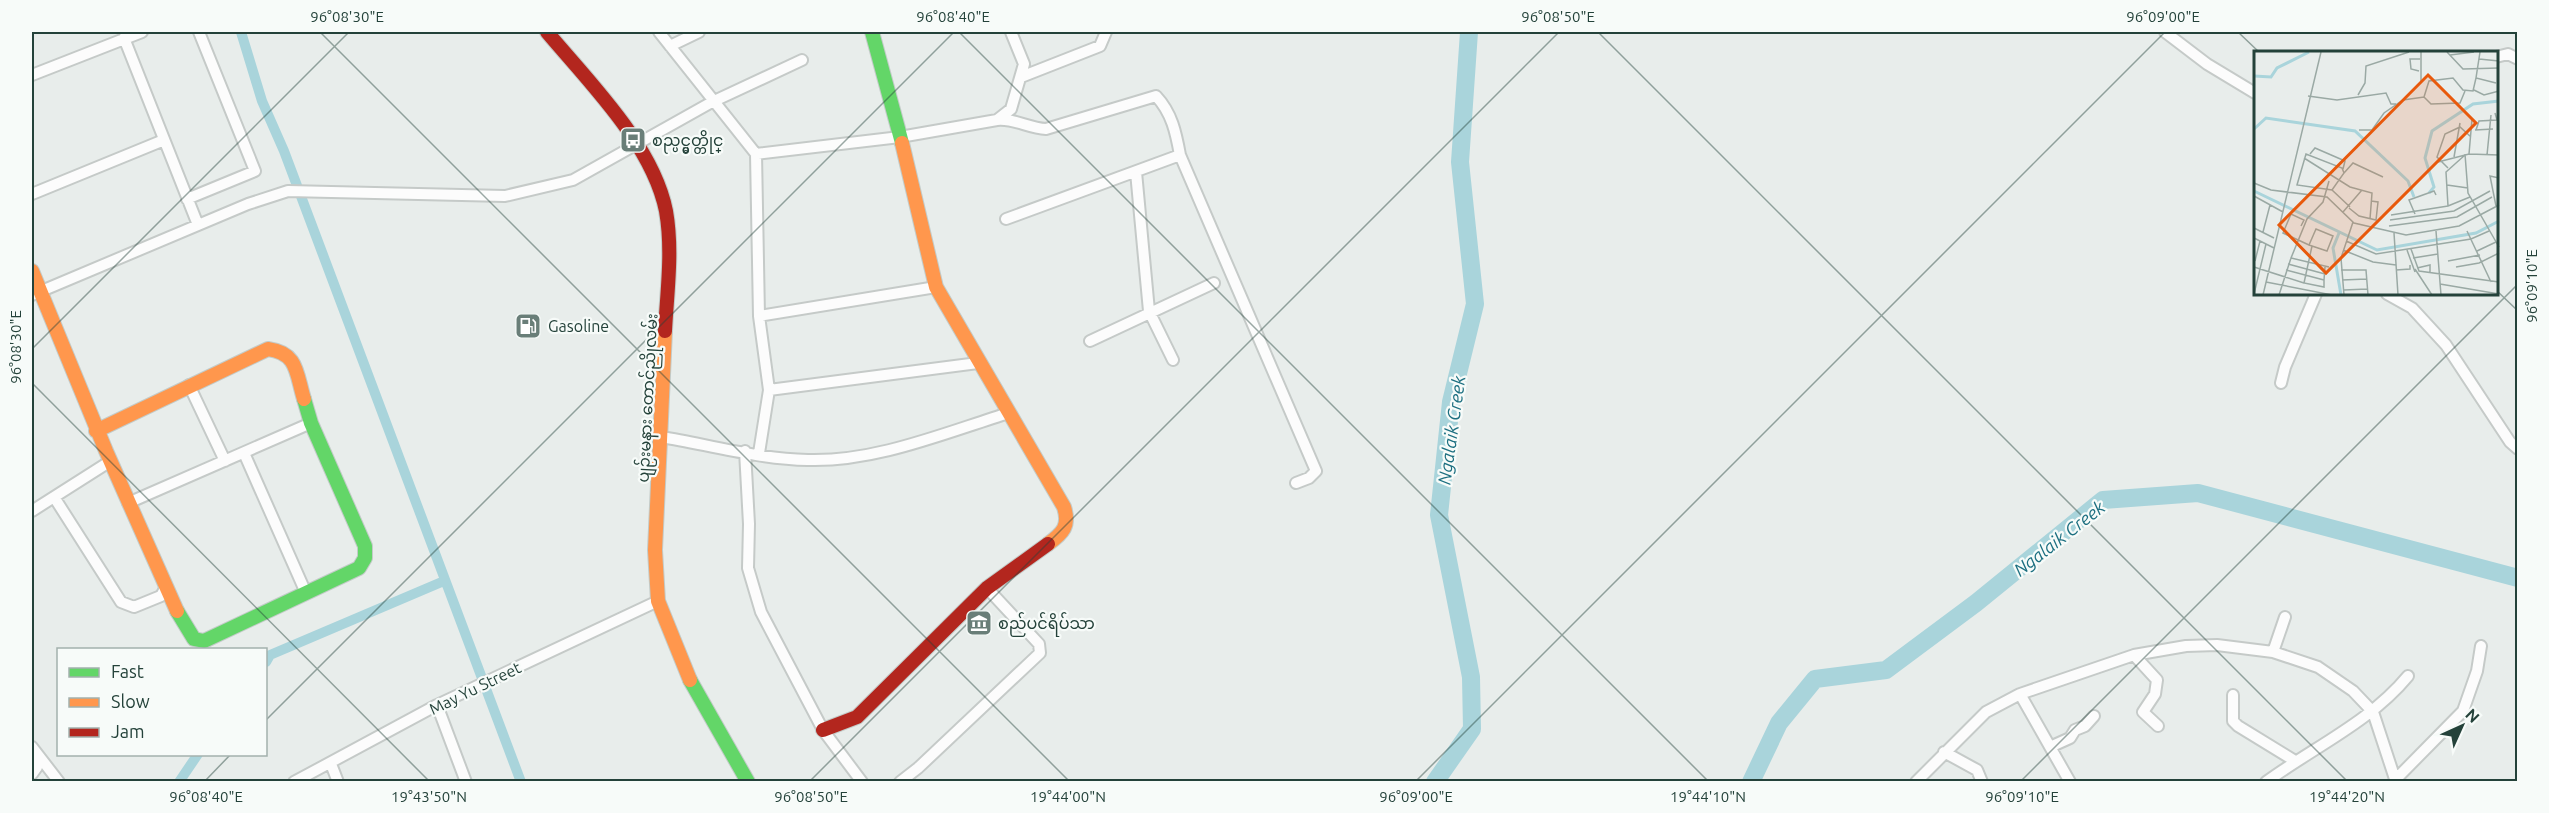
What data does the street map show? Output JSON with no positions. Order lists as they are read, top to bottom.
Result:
{
  "streets": {
    "street": ["ပျဉ်းမနား တောင်ညိုလမ်း", "May Yu Street"]
  },
  "crossings": [
    ["ပျဉ်းမနား တောင်ညိုလမ်း", "May Yu Street"]
  ],
  "water": ["Ngalaik Creek"],
  "places": {
    "bus stop": ["စည္ပင္မွတ္တိုင္"],
    "fuel station": ["Gasoline"],
    "museum": ["စည်ပင်ရိပ်သာ"]
  },
  "legend": ["Fast", "Slow", "Jam"],
  "north": "top right",
  "coordinates": [
    "96°08'30\"E",
    "96°08'40\"E",
    "96°08'50\"E",
    "96°09'00\"E",
    "96°09'10\"E",
    "19°43'50\"N",
    "19°44'00\"N",
    "19°44'10\"N",
    "19°44'20\"N"
  ]
}
